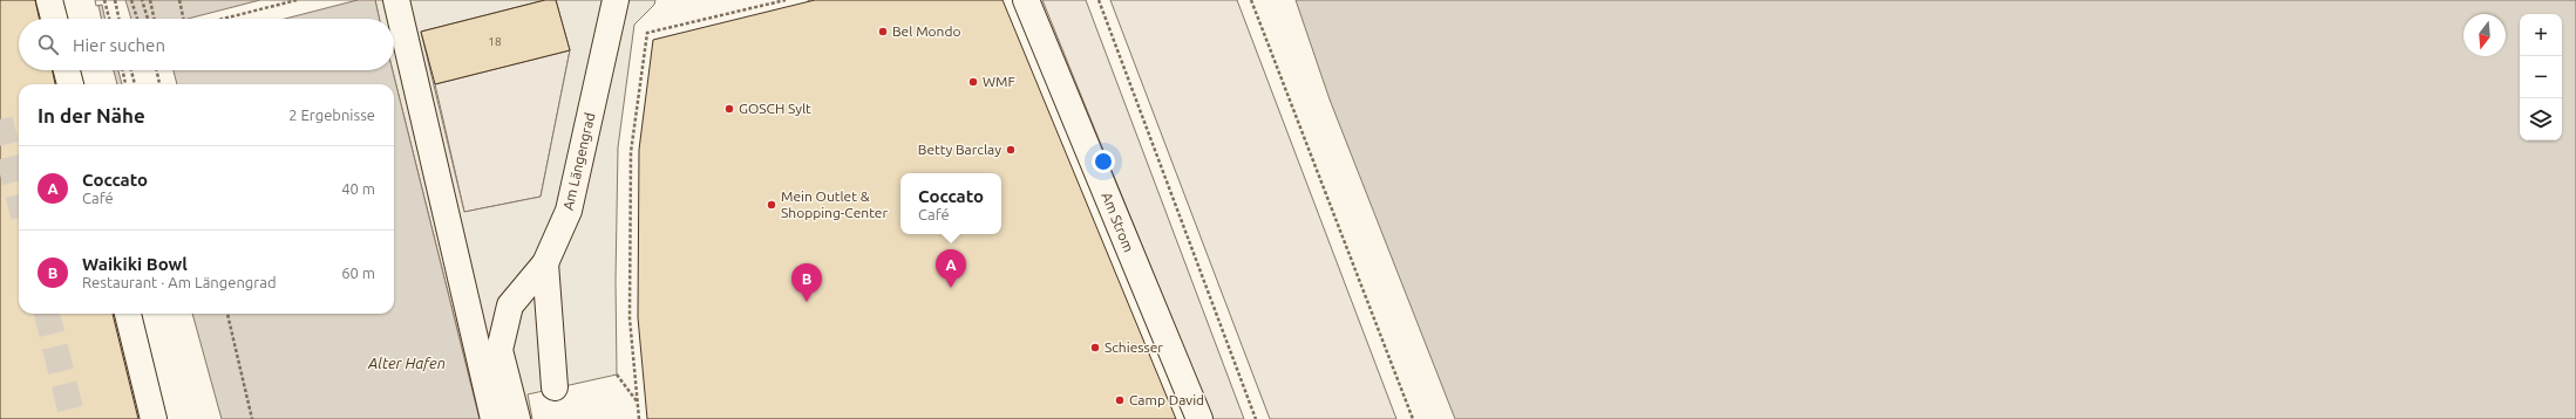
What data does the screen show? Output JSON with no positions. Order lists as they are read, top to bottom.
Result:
{
  "streets": {
    "street": ["Am Längengrad", "Am Strom"]
  },
  "water": ["Alter Hafen"],
  "places": [
    "Bel Mondo",
    "WMF",
    "GOSCH Sylt",
    "Betty Barclay",
    "Mein Outlet & Shopping-Center",
    "Schiesser",
    "Camp David"
  ],
  "house_numbers": ["18"],
  "north": "bottom",
  "page": {
    "map_buttons": ["+", "−"],
    "search": "Hier suchen",
    "heading": ["In der Nähe", "2 Ergebnisse"],
    "list": [
      {
        "mark": "A",
        "name": "Coccato",
        "note": "Café",
        "value": "40 m"
      },
      {
        "mark": "B",
        "name": "Waikiki Bowl",
        "note": "Restaurant · Am Längengrad",
        "value": "60 m"
      }
    ],
    "popup": ["Coccato", "Café"],
    "pins": ["A", "B"]
  }
}
